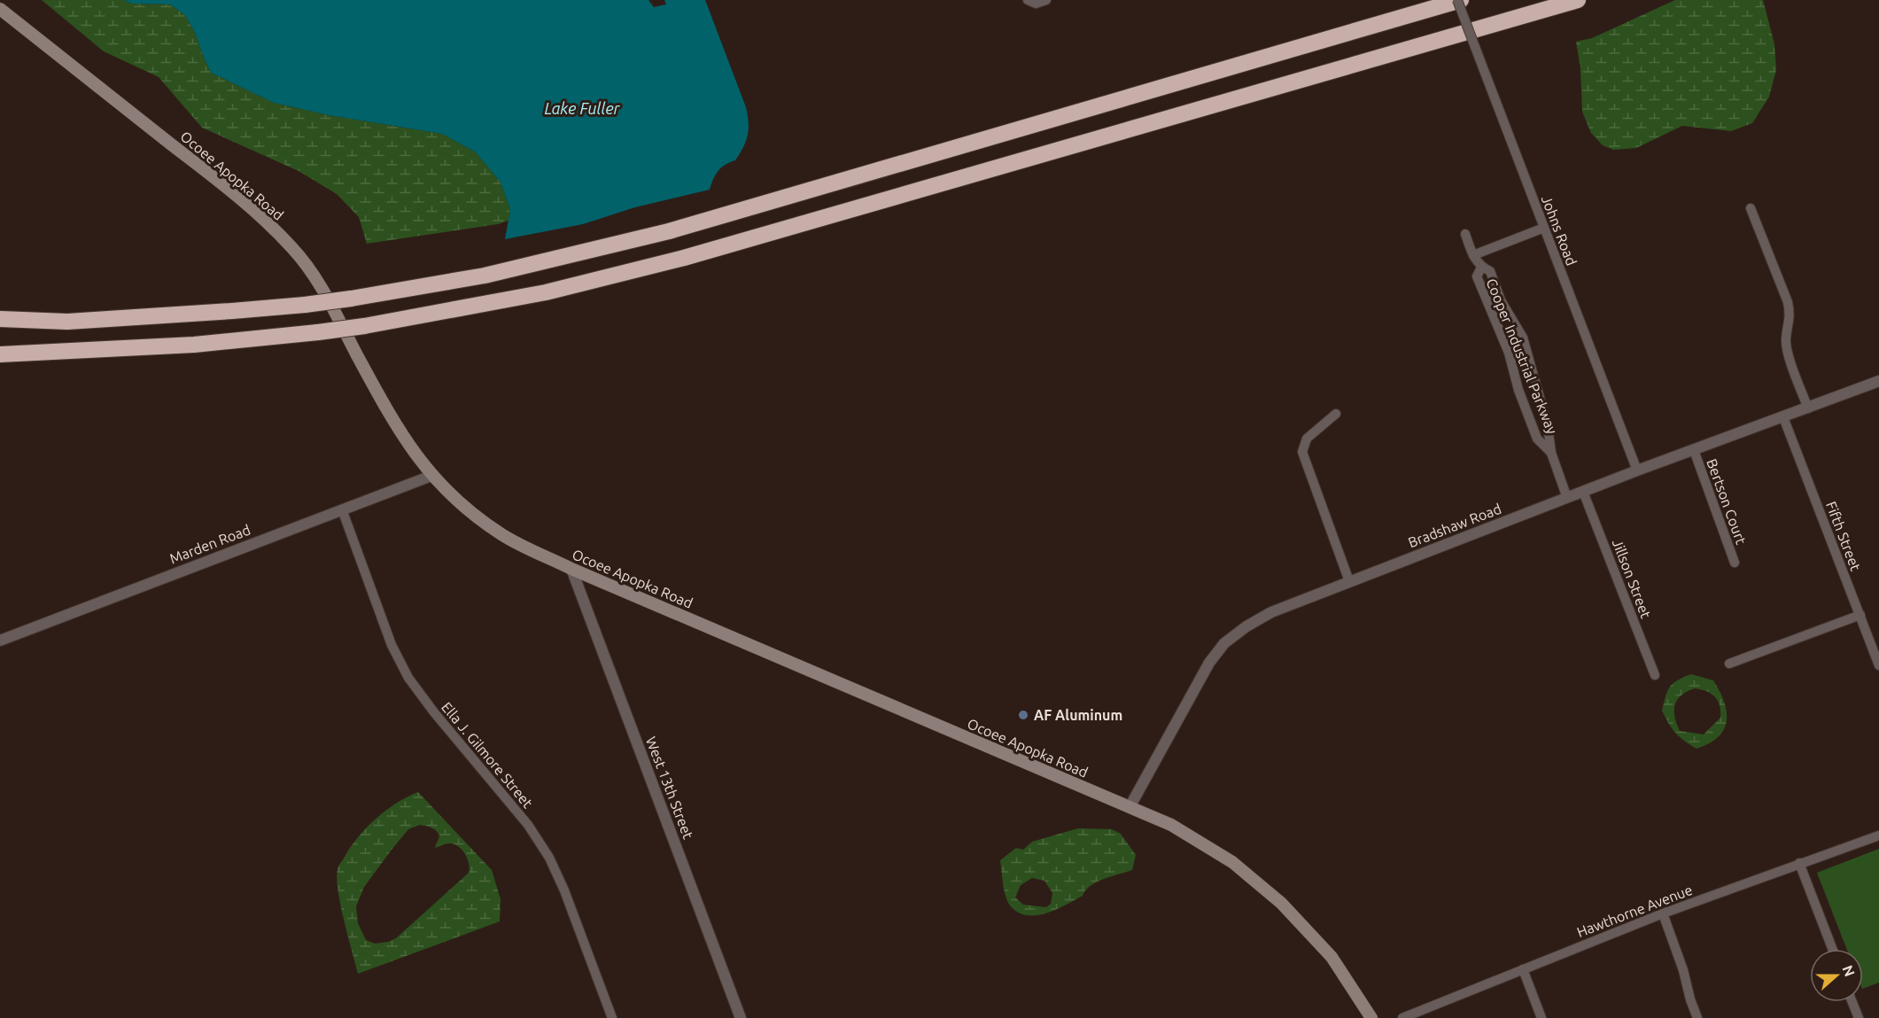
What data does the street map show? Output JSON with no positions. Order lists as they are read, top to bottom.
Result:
{
  "streets": {
    "main road": ["Ocoee Apopka Road"],
    "street": [
      "Johns Road",
      "Cooper Industrial Parkway",
      "Bertson Court",
      "Bradshaw Road",
      "Fifth Street",
      "Marden Road",
      "Jillson Street",
      "Ella J. Gilmore Street",
      "West 13th Street",
      "Hawthorne Avenue"
    ]
  },
  "crossings": [
    ["Ocoee Apopka Road", "Bradshaw Road"],
    ["Ocoee Apopka Road", "Marden Road"],
    ["Ocoee Apopka Road", "West 13th Street"],
    ["Johns Road", "Bradshaw Road"],
    ["Cooper Industrial Parkway", "Bradshaw Road"],
    ["Bertson Court", "Bradshaw Road"],
    ["Bradshaw Road", "Fifth Street"],
    ["Bradshaw Road", "Jillson Street"],
    ["Marden Road", "Ella J. Gilmore Street"]
  ],
  "water": ["Lake Fuller"],
  "places": ["AF Aluminum"],
  "north": "right"
}
